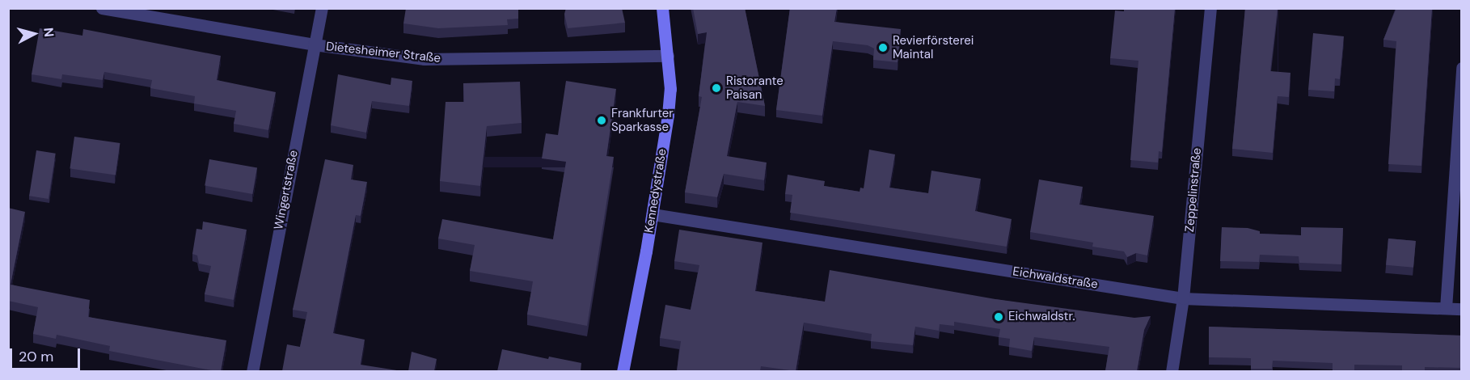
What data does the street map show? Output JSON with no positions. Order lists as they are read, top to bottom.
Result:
{
  "streets": {
    "main road": ["Kennedystraße"],
    "street": [
      "Dietesheimer Straße",
      "Wingertstraße",
      "Zeppelinstraße",
      "Eichwaldstraße"
    ]
  },
  "crossings": [
    ["Dietesheimer Straße", "Wingertstraße"],
    ["Dietesheimer Straße", "Kennedystraße"],
    ["Zeppelinstraße", "Eichwaldstraße"],
    ["Kennedystraße", "Eichwaldstraße"]
  ],
  "places": [
    "Revierförsterei Maintal",
    "Ristorante Paisan",
    "Frankfurter Sparkasse",
    "Eichwaldstr."
  ],
  "scale_bar": "20 m",
  "north": "right"
}
